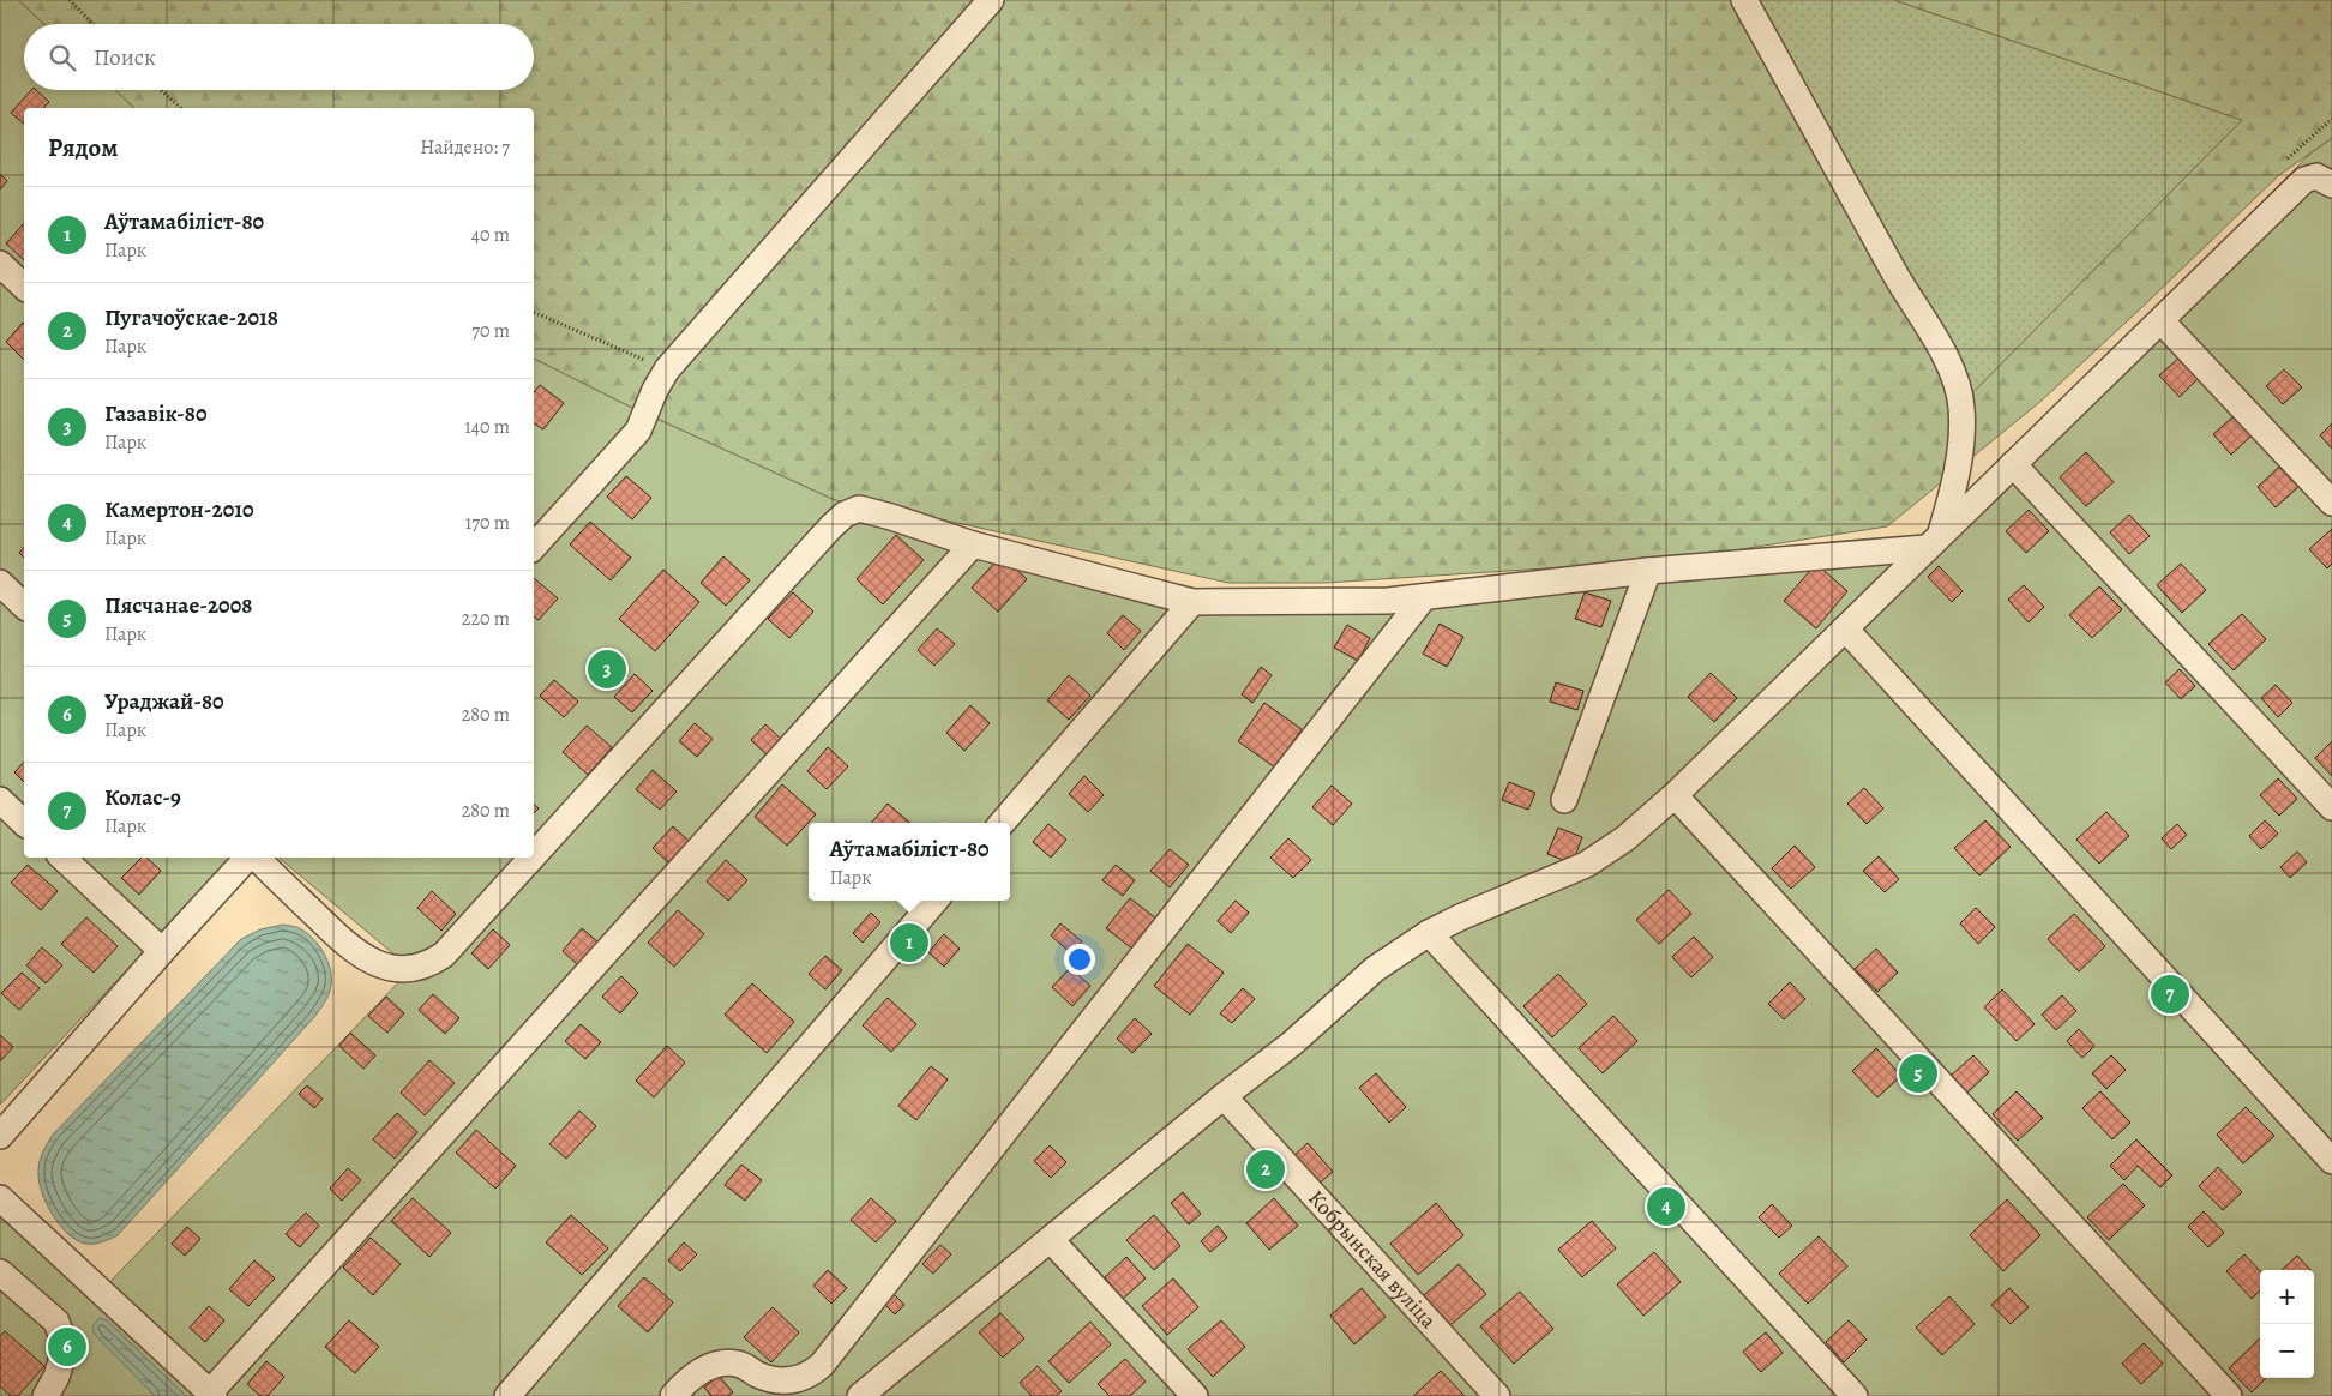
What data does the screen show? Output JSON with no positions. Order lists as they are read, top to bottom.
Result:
{
  "streets": {
    "lane": ["Кобрынская вуліца"]
  },
  "page": {
    "search": "Поиск",
    "heading": ["Рядом", "Найдено: 7"],
    "list": [
      {
        "mark": "1",
        "name": "Аўтамабіліст-80",
        "note": "Парк",
        "value": "40 m"
      },
      {
        "mark": "2",
        "name": "Пугачоўскае-2018",
        "note": "Парк",
        "value": "70 m"
      },
      {
        "mark": "3",
        "name": "Газавік-80",
        "note": "Парк",
        "value": "140 m"
      },
      {
        "mark": "4",
        "name": "Камертон-2010",
        "note": "Парк",
        "value": "170 m"
      },
      {
        "mark": "5",
        "name": "Пясчанае-2008",
        "note": "Парк",
        "value": "220 m"
      },
      {
        "mark": "6",
        "name": "Ураджай-80",
        "note": "Парк",
        "value": "280 m"
      },
      {
        "mark": "7",
        "name": "Колас-9",
        "note": "Парк",
        "value": "280 m"
      }
    ],
    "pins": [
      "3",
      "1",
      "7",
      "5",
      "2",
      "4",
      "6"
    ],
    "popup": ["Аўтамабіліст-80", "Парк"],
    "map_buttons": ["+", "−"]
  }
}
